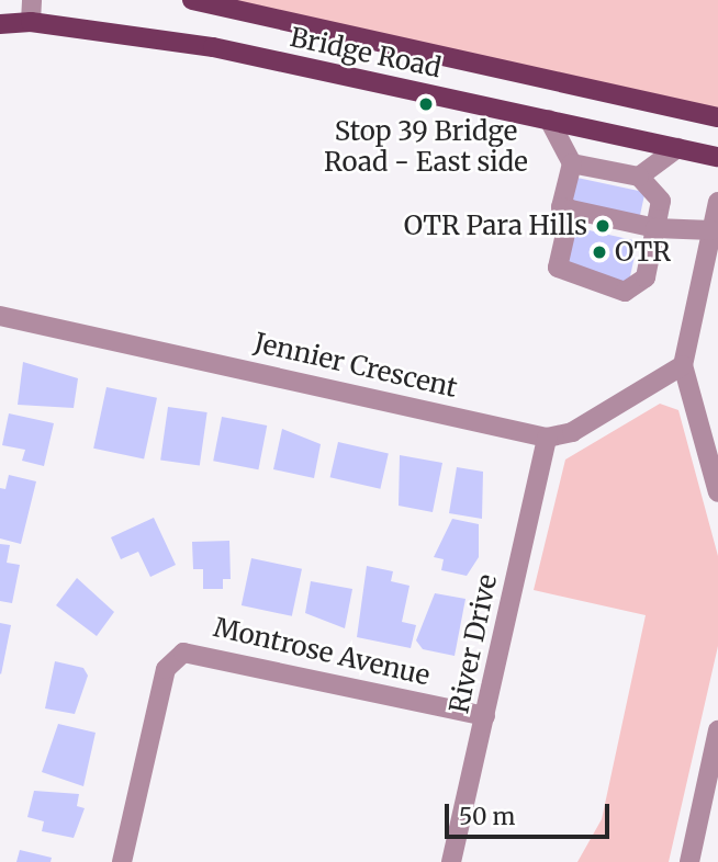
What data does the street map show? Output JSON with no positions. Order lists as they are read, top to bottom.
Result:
{
  "streets": {
    "main road": ["Bridge Road"],
    "street": ["Jennier Crescent", "River Drive", "Montrose Avenue"]
  },
  "crossings": [
    ["Jennier Crescent", "River Drive"],
    ["River Drive", "Montrose Avenue"]
  ],
  "places": ["Stop 39 Bridge Road - East side", "OTR Para Hills", "OTR"],
  "scale_bar": "50 m"
}
